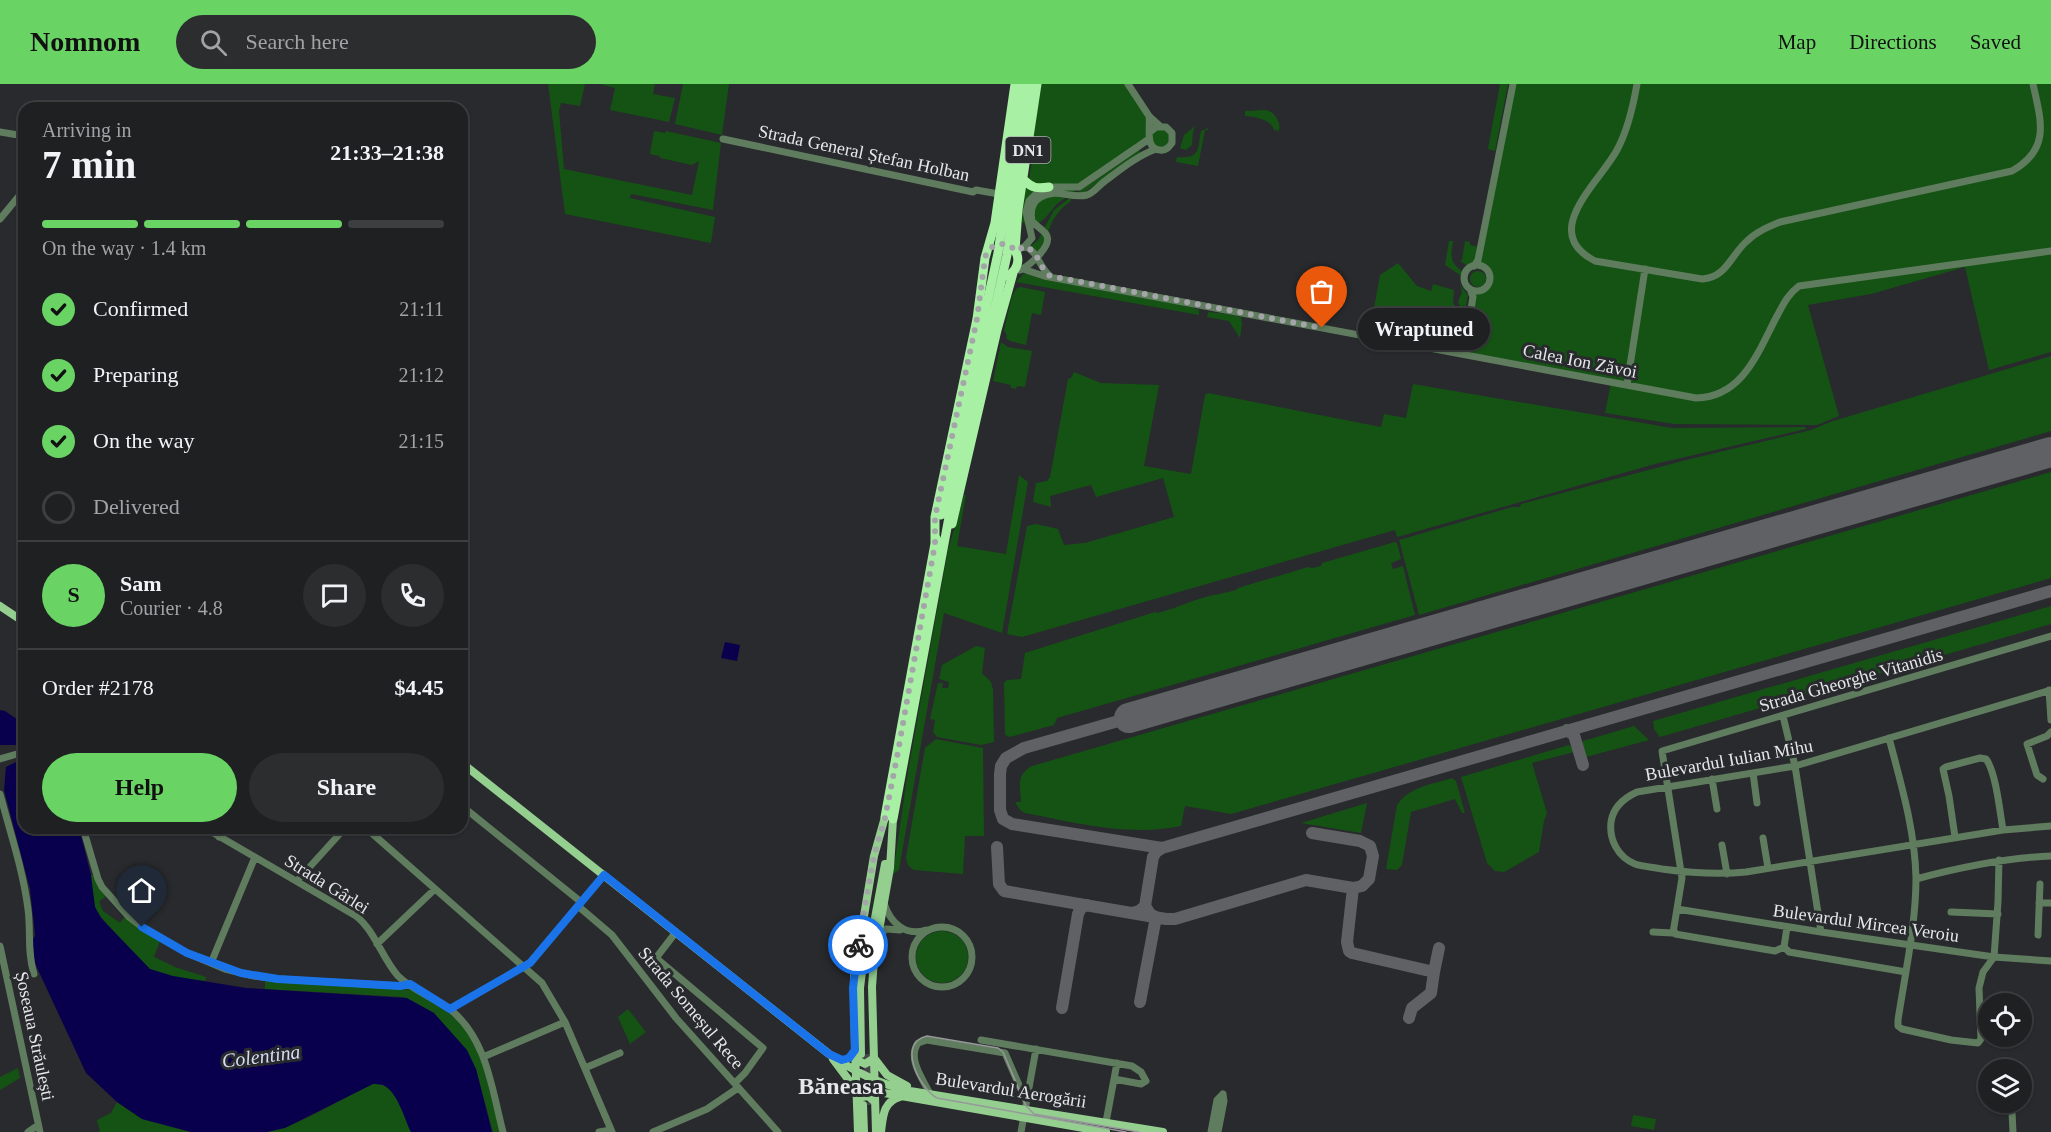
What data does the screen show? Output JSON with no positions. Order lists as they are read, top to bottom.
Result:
{
  "streets": {
    "highway": ["DN1"],
    "main road": ["Bulevardul Aerogării"],
    "street": [
      "Strada General Ștefan Holban",
      "Calea Ion Zăvoi",
      "Strada Gheorghe Vitanidis",
      "Bulevardul Iulian Mihu",
      "Strada Gârlei",
      "Bulevardul Mircea Veroiu",
      "Strada Someșul Rece",
      "Șoseaua Străulești"
    ]
  },
  "crossings": [
    ["DN1", "Strada General Ștefan Holban"],
    ["DN1", "Calea Ion Zăvoi"],
    ["DN1", "Bulevardul Aerogării"],
    ["Strada Gheorghe Vitanidis", "Bulevardul Iulian Mihu"]
  ],
  "districts": ["Băneasa"],
  "water": ["Colentina"],
  "places": ["Wraptuned"],
  "page": {
    "header": "Nomnom",
    "search": "Search here",
    "nav": ["Map", "Directions", "Saved"],
    "heading": ["7 min", "Arriving in", "21:33–21:38"],
    "panel": [
      "Sam",
      "Courier · 4.8",
      "Order #2178",
      "$4.45"
    ],
    "bar": "On the way · 1.4 km",
    "list": [
      ["Confirmed", "21:11"],
      ["Preparing", "21:12"],
      ["On the way", "21:15"],
      "Delivered"
    ],
    "bubble": "Wraptuned",
    "round": "S",
    "buttons": ["Help", "Share"]
  }
}
